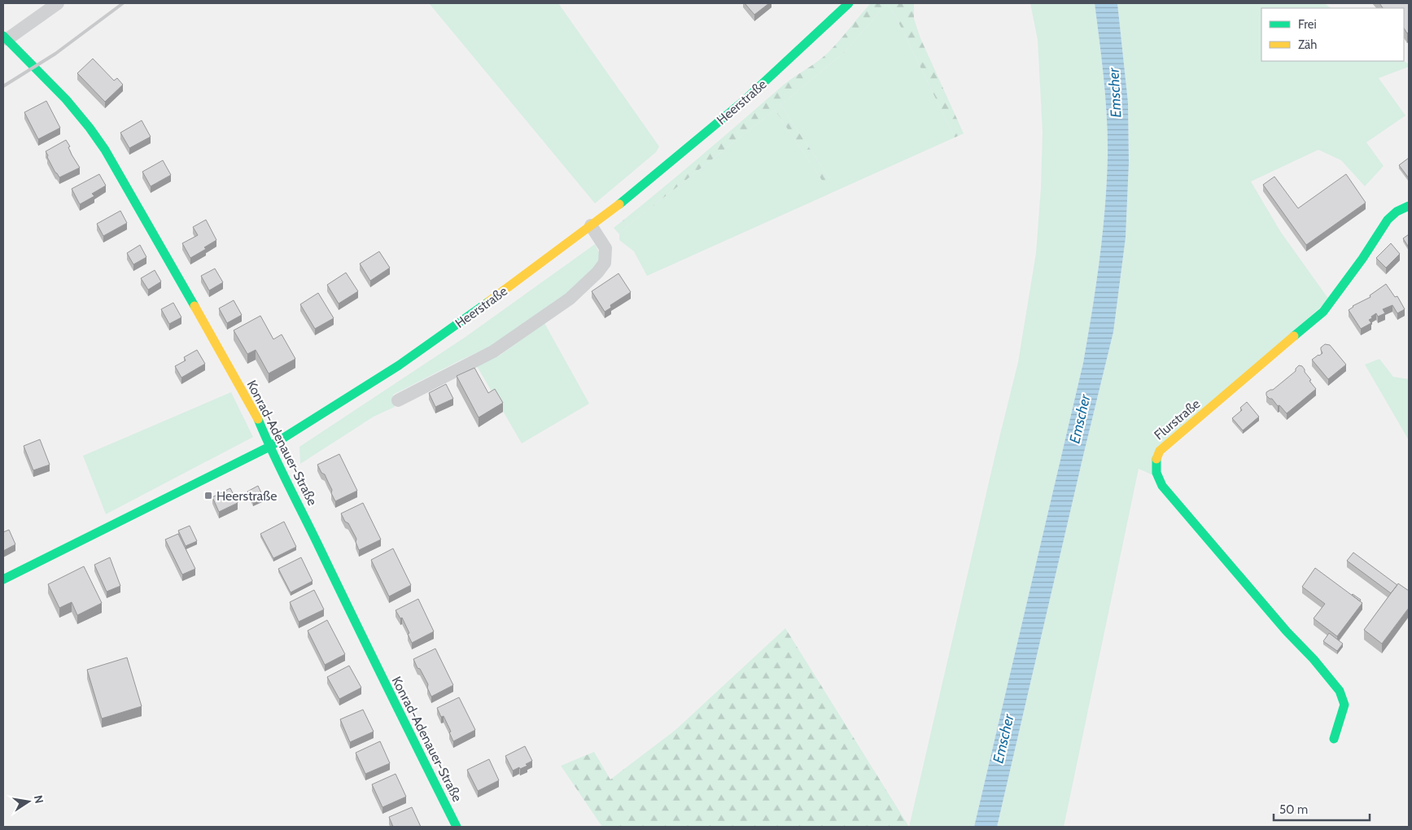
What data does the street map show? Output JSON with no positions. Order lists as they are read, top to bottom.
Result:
{
  "streets": {
    "street": ["Heerstraße", "Flurstraße", "Konrad-Adenauer-Straße"]
  },
  "crossings": [
    ["Heerstraße", "Konrad-Adenauer-Straße"]
  ],
  "water": ["Emscher"],
  "places": {
    "transit": ["Heerstraße"]
  },
  "legend": ["Frei", "Zäh"],
  "scale_bar": "50 m",
  "north": "right"
}
